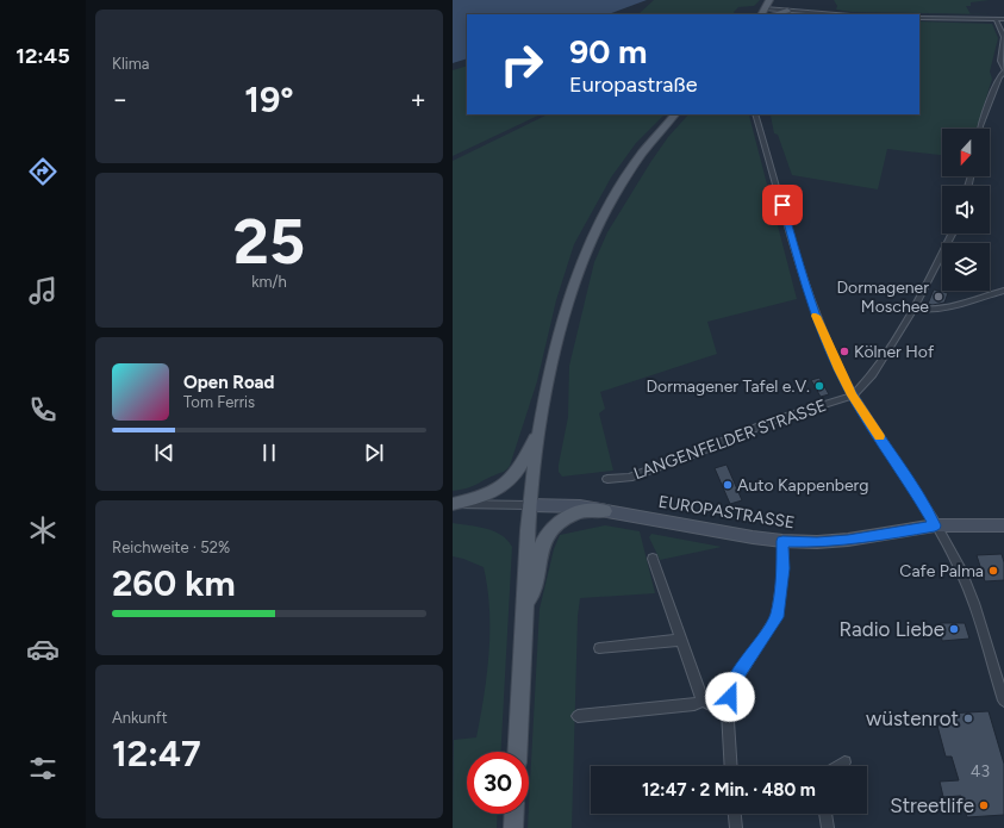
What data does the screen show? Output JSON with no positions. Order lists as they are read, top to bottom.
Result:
{
  "streets": {
    "main road": ["EUROPASTRASSE"],
    "street": ["LANGENFELDER STRASSE"]
  },
  "places": [
    "Dormagener Moschee",
    "Kölner Hof",
    "Dormagener Tafel e.V.",
    "Auto Kappenberg",
    "Cafe Palma",
    "Radio Liebe",
    "wüstenrot",
    "Streetlife"
  ],
  "house_numbers": ["43"],
  "north": "bottom",
  "page": {
    "tabs": "12:45",
    "tile": [
      "Klima",
      ["25", "km/h"],
      ["Reichweite · 52%", "260 km"],
      ["Ankunft", "12:47"]
    ],
    "turn": ["90 m", "Europastraße"],
    "heat": ["−", "19°", "+"],
    "song": ["Open Road", "Tom Ferris"],
    "limit": "30",
    "trip": "12:47 · 2 Min. · 480 m"
  }
}
